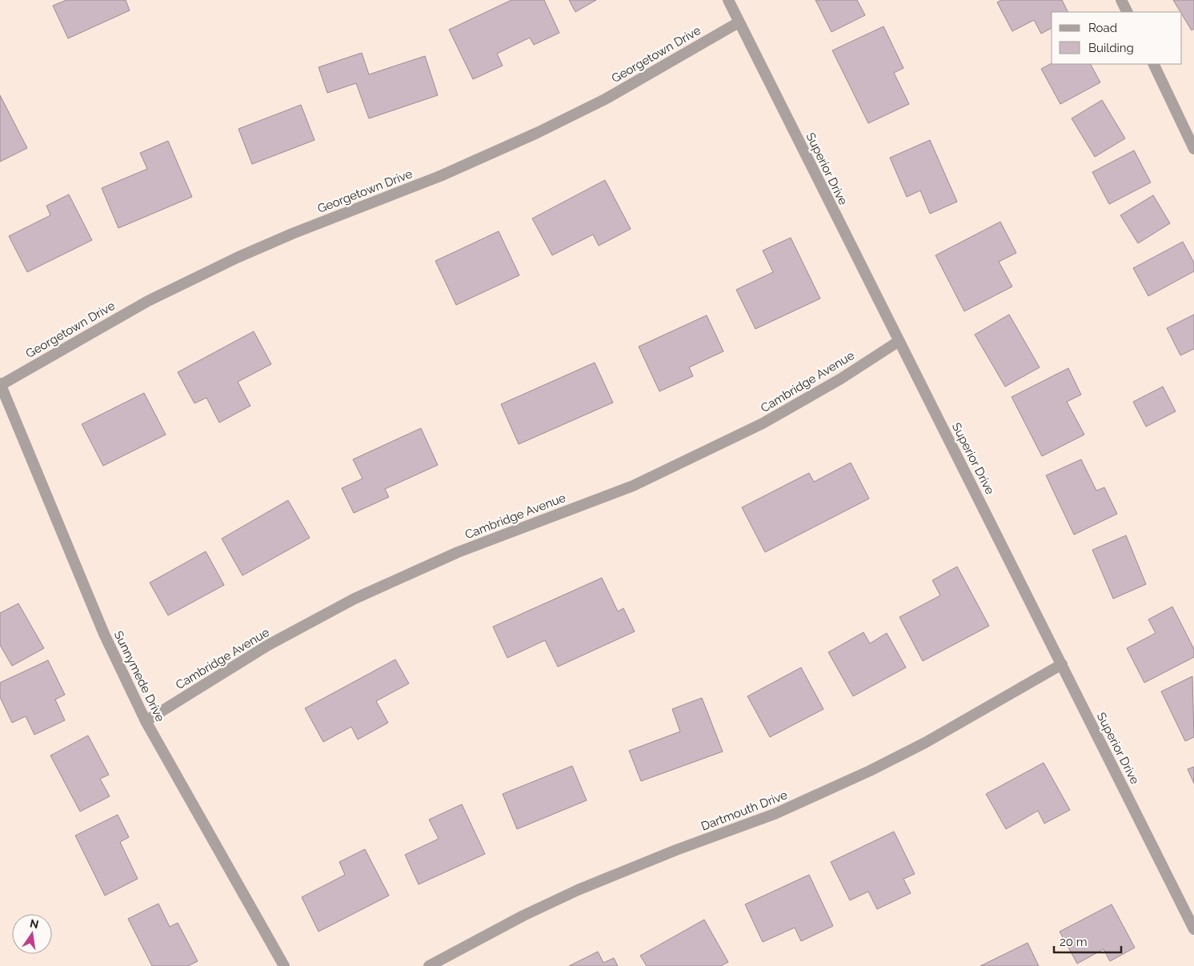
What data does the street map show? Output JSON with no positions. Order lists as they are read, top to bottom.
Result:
{
  "streets": {
    "street": [
      "Georgetown Drive",
      "Superior Drive",
      "Cambridge Avenue",
      "Sunnymede Drive",
      "Dartmouth Drive"
    ]
  },
  "crossings": [
    ["Georgetown Drive", "Superior Drive"],
    ["Georgetown Drive", "Sunnymede Drive"],
    ["Superior Drive", "Cambridge Avenue"],
    ["Superior Drive", "Dartmouth Drive"],
    ["Cambridge Avenue", "Sunnymede Drive"]
  ],
  "legend": ["Road", "Building"],
  "scale_bar": "20 m",
  "north": "top"
}
